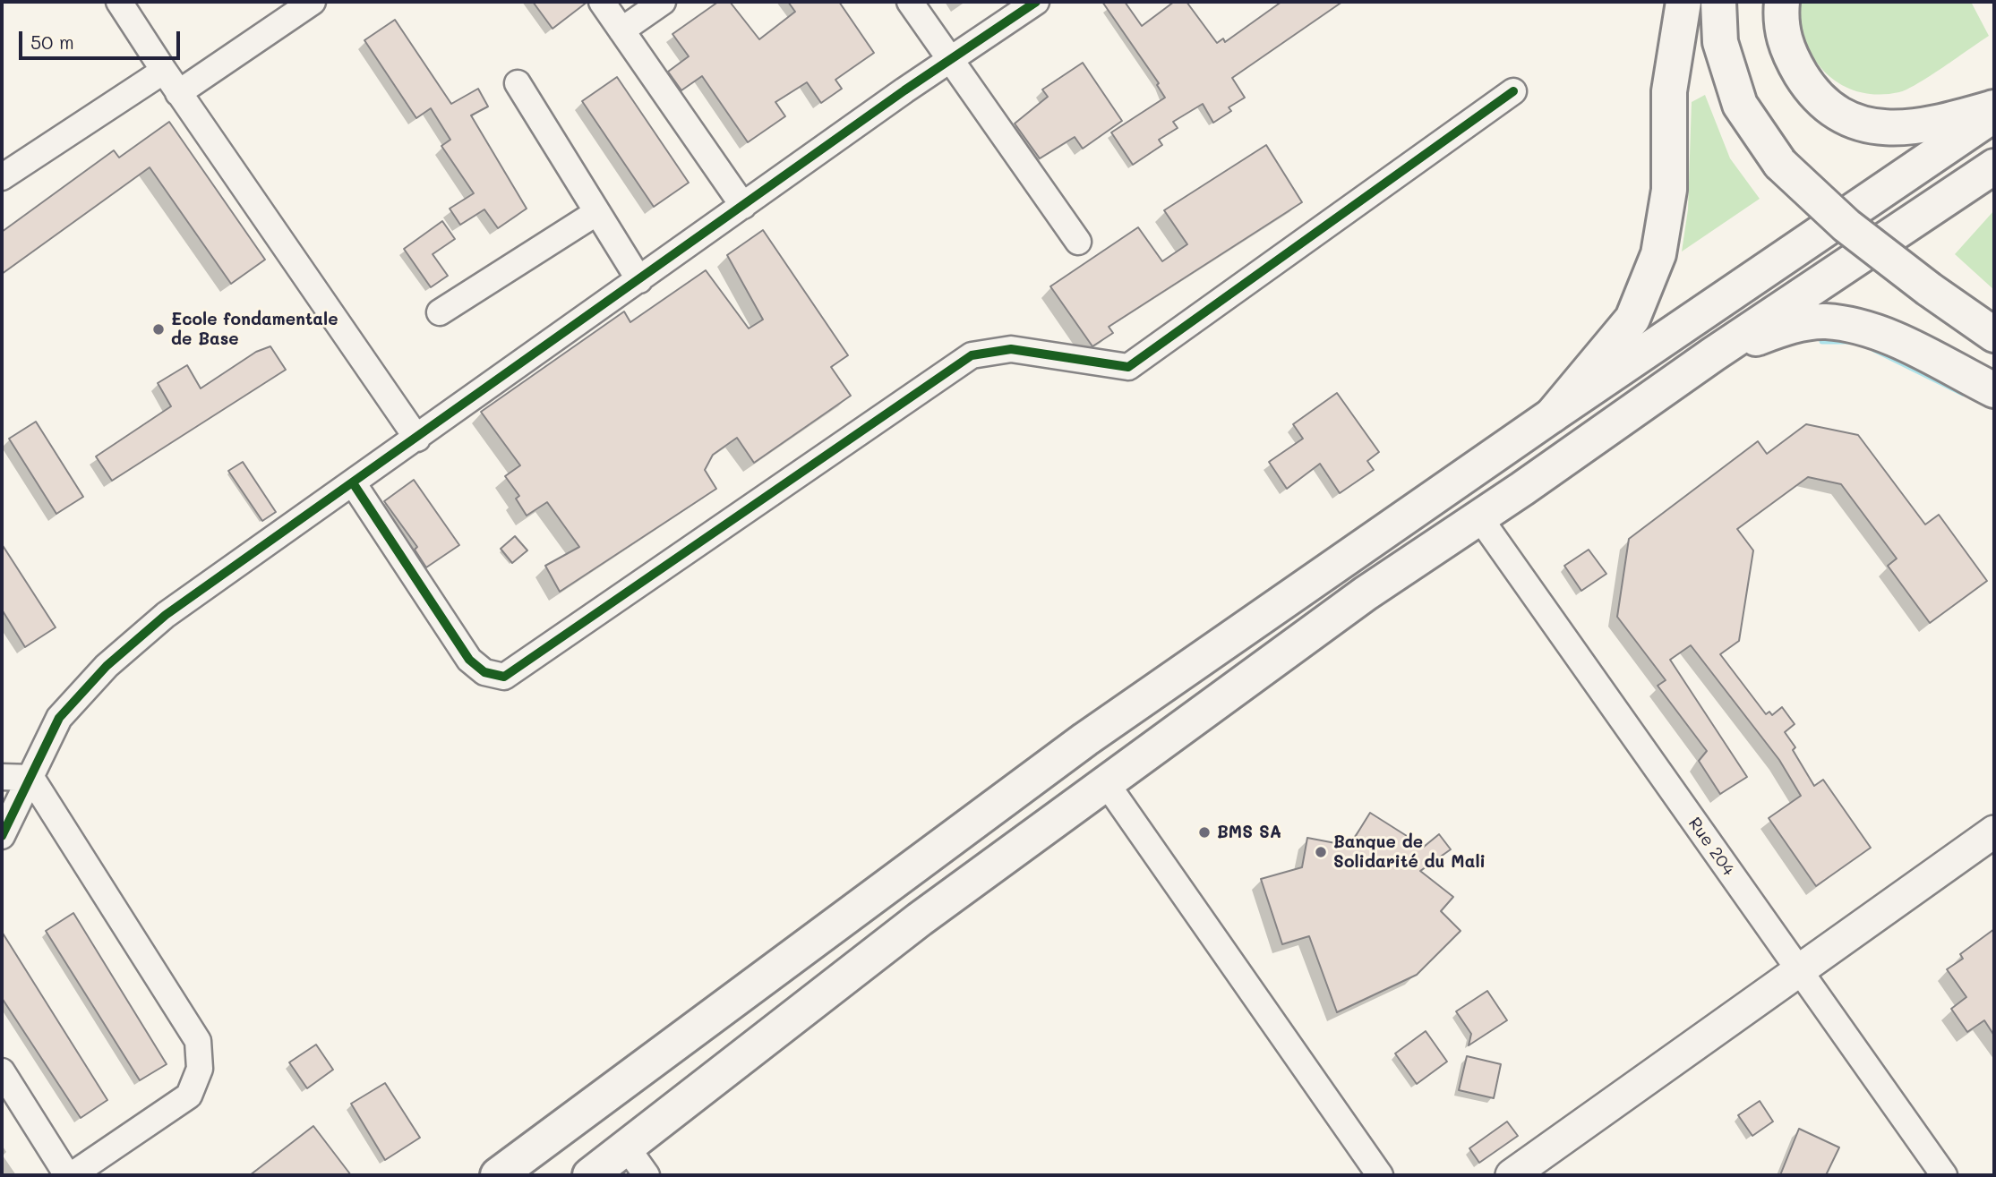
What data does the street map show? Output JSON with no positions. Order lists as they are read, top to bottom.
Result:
{
  "streets": {
    "street": ["Rue 204"]
  },
  "places": ["Ecole fondamentale de Base", "BMS SA", "Banque de Solidarité du Mali"],
  "scale_bar": "50 m"
}
